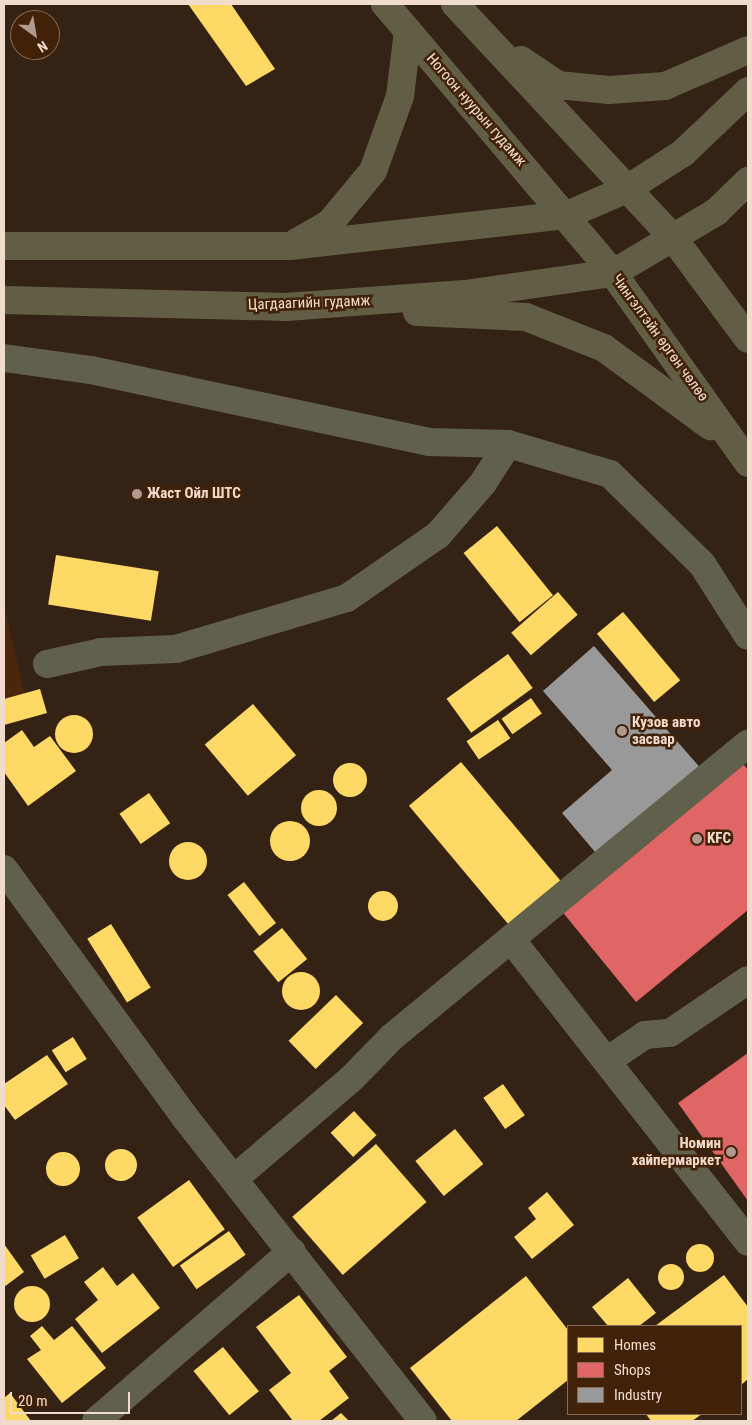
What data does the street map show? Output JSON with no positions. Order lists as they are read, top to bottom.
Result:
{
  "streets": {
    "main road": ["Ногоон нуурын гудамж", "Цагдаагийн гудамж", "Чингэлтэйн өргөн чөлөө"]
  },
  "crossings": [
    ["Ногоон нуурын гудамж", "Чингэлтэйн өргөн чөлөө"],
    ["Цагдаагийн гудамж", "Чингэлтэйн өргөн чөлөө"]
  ],
  "places": [
    "Жаст Ойл ШТС",
    "Кузов авто засвар",
    "KFC",
    "Номин хайпермаркет"
  ],
  "legend": ["Homes", "Shops", "Industry"],
  "scale_bar": "20 m",
  "north": "bottom right"
}
